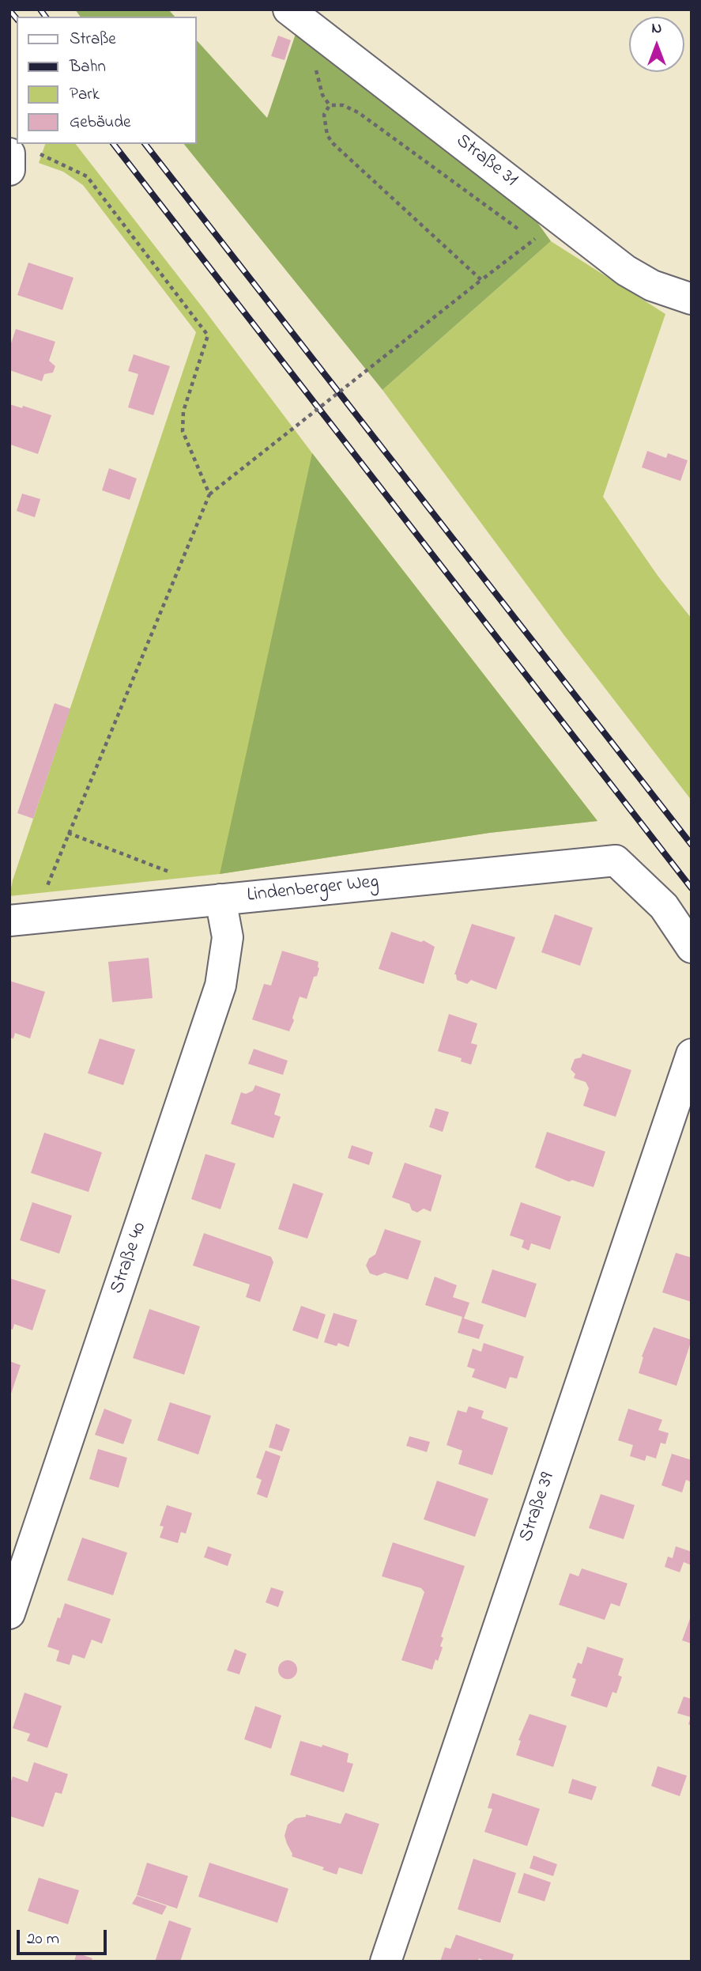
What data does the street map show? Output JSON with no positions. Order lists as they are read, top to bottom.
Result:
{
  "streets": {
    "street": [
      "Straße 31",
      "Lindenberger Weg",
      "Straße 40",
      "Straße 39"
    ]
  },
  "crossings": [
    ["Lindenberger Weg", "Straße 40"]
  ],
  "legend": [
    "Straße",
    "Bahn",
    "Park",
    "Gebäude"
  ],
  "scale_bar": "20 m",
  "north": "top"
}
